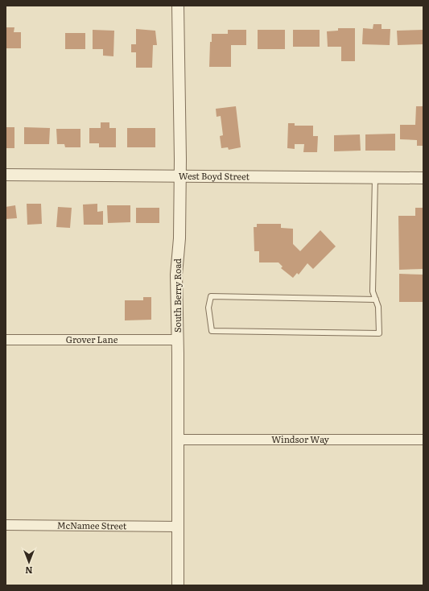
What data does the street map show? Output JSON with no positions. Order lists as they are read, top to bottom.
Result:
{
  "streets": {
    "street": [
      "West Boyd Street",
      "South Berry Road",
      "Grover Lane",
      "Windsor Way",
      "McNamee Street"
    ]
  },
  "crossings": [
    ["West Boyd Street", "South Berry Road"],
    ["South Berry Road", "Grover Lane"],
    ["South Berry Road", "Windsor Way"],
    ["South Berry Road", "McNamee Street"]
  ],
  "north": "bottom"
}
